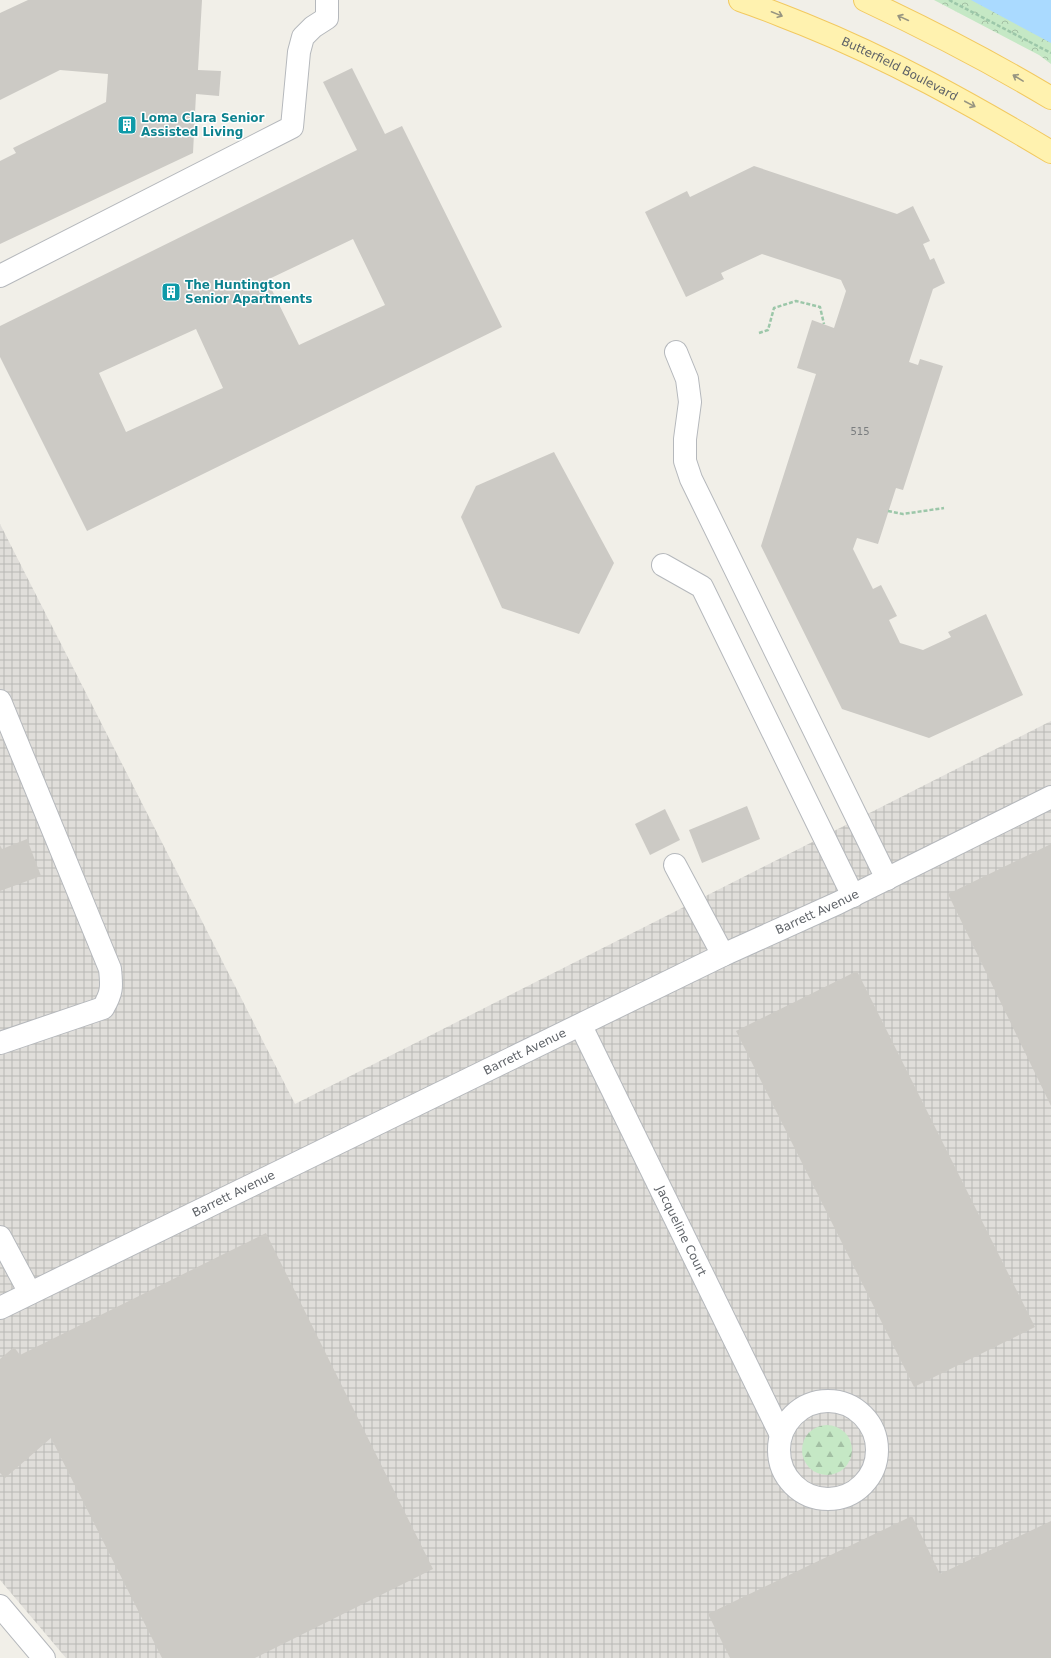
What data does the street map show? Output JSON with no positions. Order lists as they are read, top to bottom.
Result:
{
  "streets": {
    "main road": ["Butterfield Boulevard"],
    "street": ["Barrett Avenue", "Jacqueline Court"]
  },
  "crossings": [
    ["Barrett Avenue", "Jacqueline Court"]
  ],
  "places": {
    "building": ["Loma Clara Senior Assisted Living", "The Huntington Senior Apartments"]
  },
  "house_numbers": ["515"]
}
